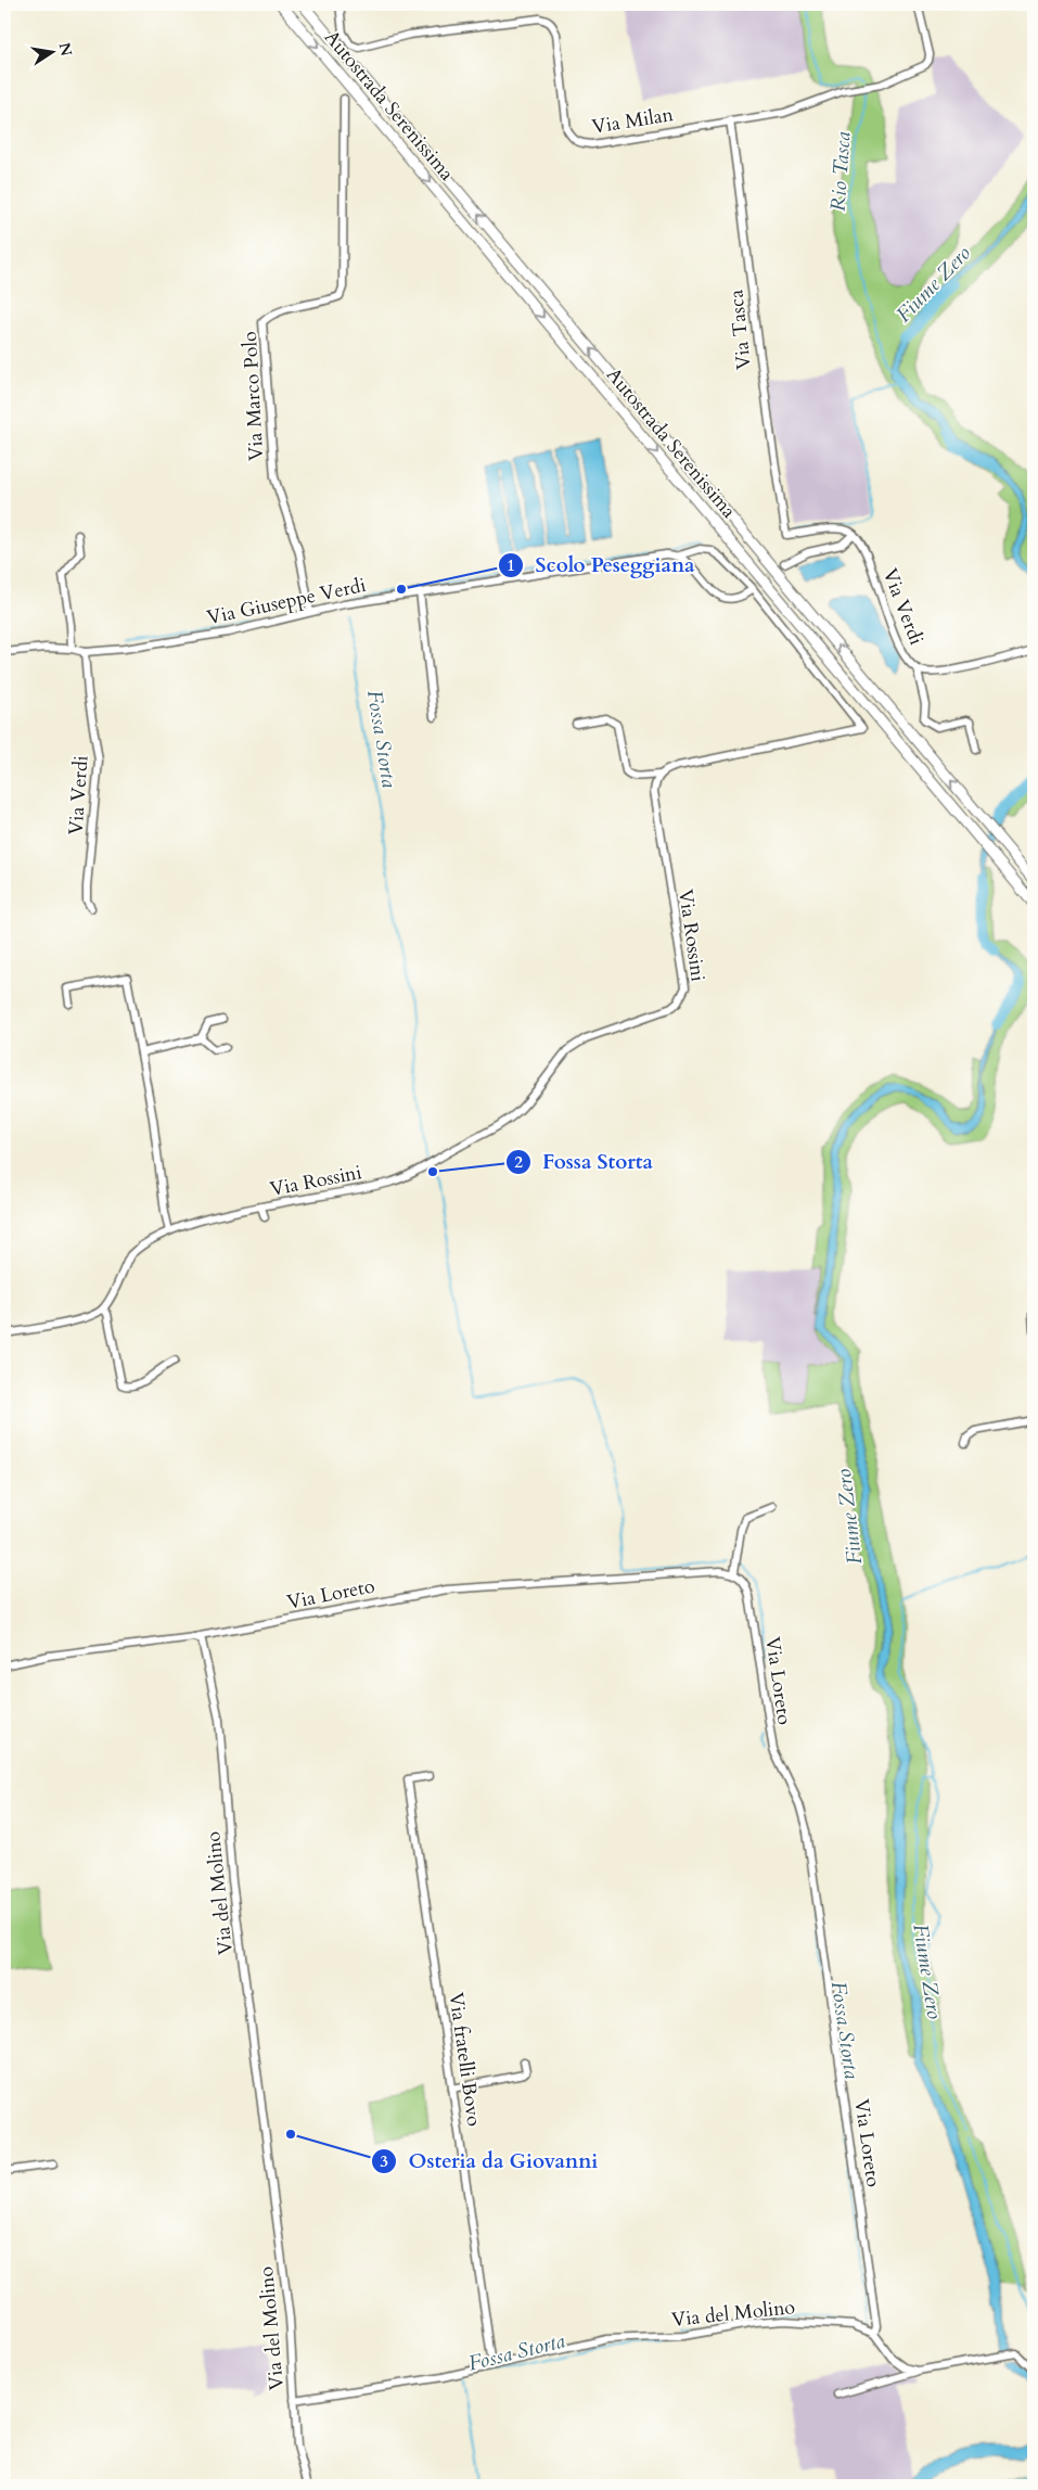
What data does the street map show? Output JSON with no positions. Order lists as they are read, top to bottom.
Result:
{
  "streets": {
    "highway": ["Autostrada Serenissima"],
    "street": [
      "Via Milan",
      "Via Tasca",
      "Via Marco Polo",
      "Via Giuseppe Verdi",
      "Via Verdi",
      "Via Rossini",
      "Via Loreto",
      "Via del Molino",
      "Via fratelli Bovo"
    ]
  },
  "crossings": [
    ["Via Milan", "Via Tasca"],
    ["Via Tasca", "Via Verdi"],
    ["Via Marco Polo", "Via Giuseppe Verdi"],
    ["Via Giuseppe Verdi", "Via Verdi"],
    ["Via Loreto", "Via del Molino"],
    ["Via del Molino", "Via fratelli Bovo"]
  ],
  "water": ["Rio Tasca", "Fiume Zero", "Fossa Storta"],
  "places": ["Scolo Peseggiana", "Fossa Storta", "Osteria da Giovanni"],
  "north": "right"
}
